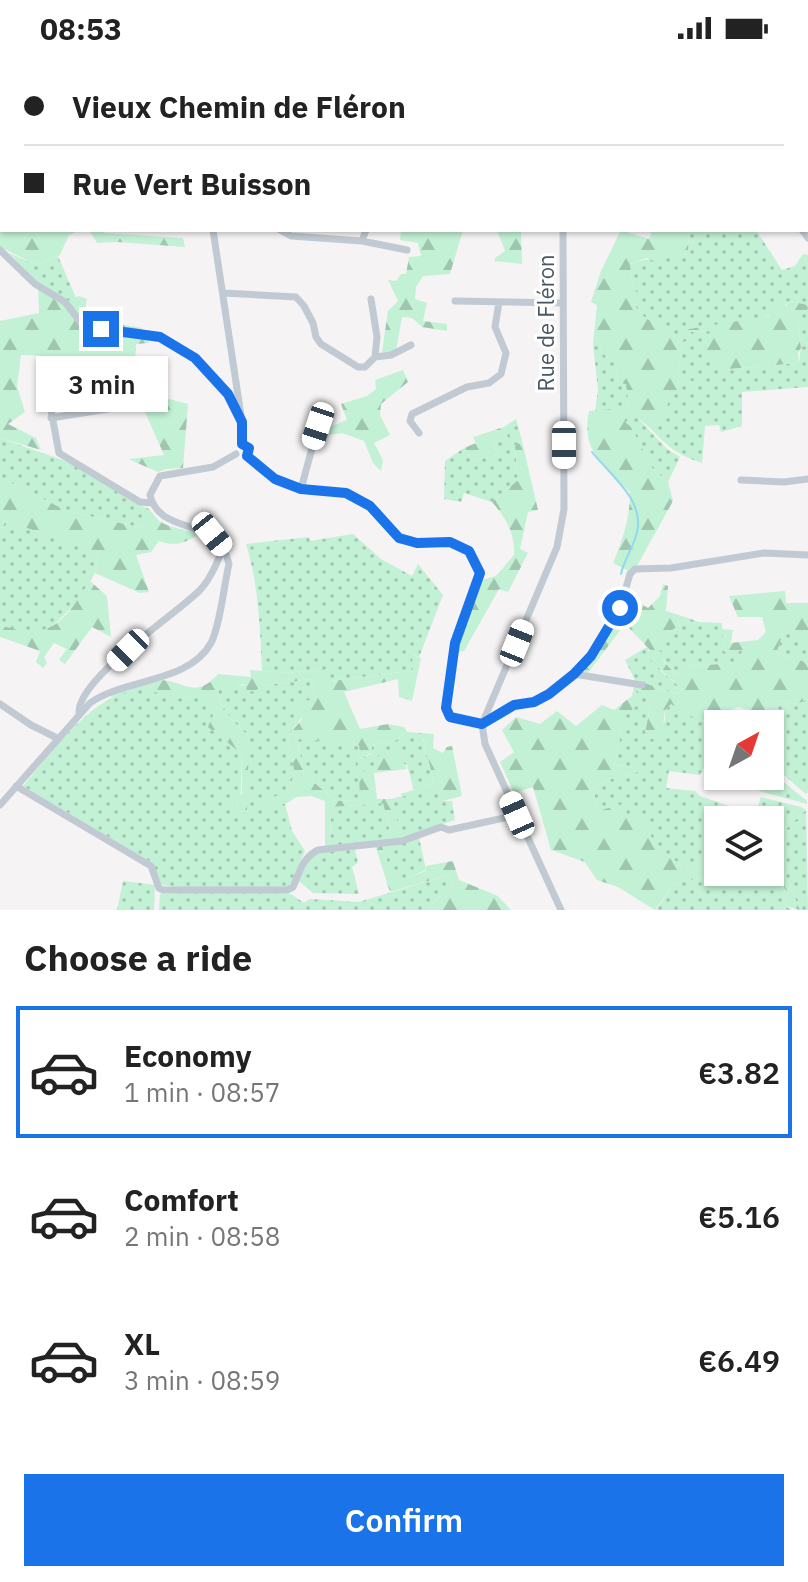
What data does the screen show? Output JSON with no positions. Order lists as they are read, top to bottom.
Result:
{
  "streets": {
    "street": ["Rue de Fléron"]
  },
  "north": "top right",
  "page": {
    "status": "08:53",
    "banner": ["Vieux Chemin de Fléron", "Rue Vert Buisson"],
    "bubble": "3 min",
    "heading": "Choose a ride",
    "list": [
      {
        "name": "Economy",
        "note": "1 min · 08:57",
        "value": "€3.82"
      },
      {
        "name": "Comfort",
        "note": "2 min · 08:58",
        "value": "€5.16"
      },
      {
        "name": "XL",
        "note": "3 min · 08:59",
        "value": "€6.49"
      }
    ],
    "buttons": "Confirm"
  }
}
